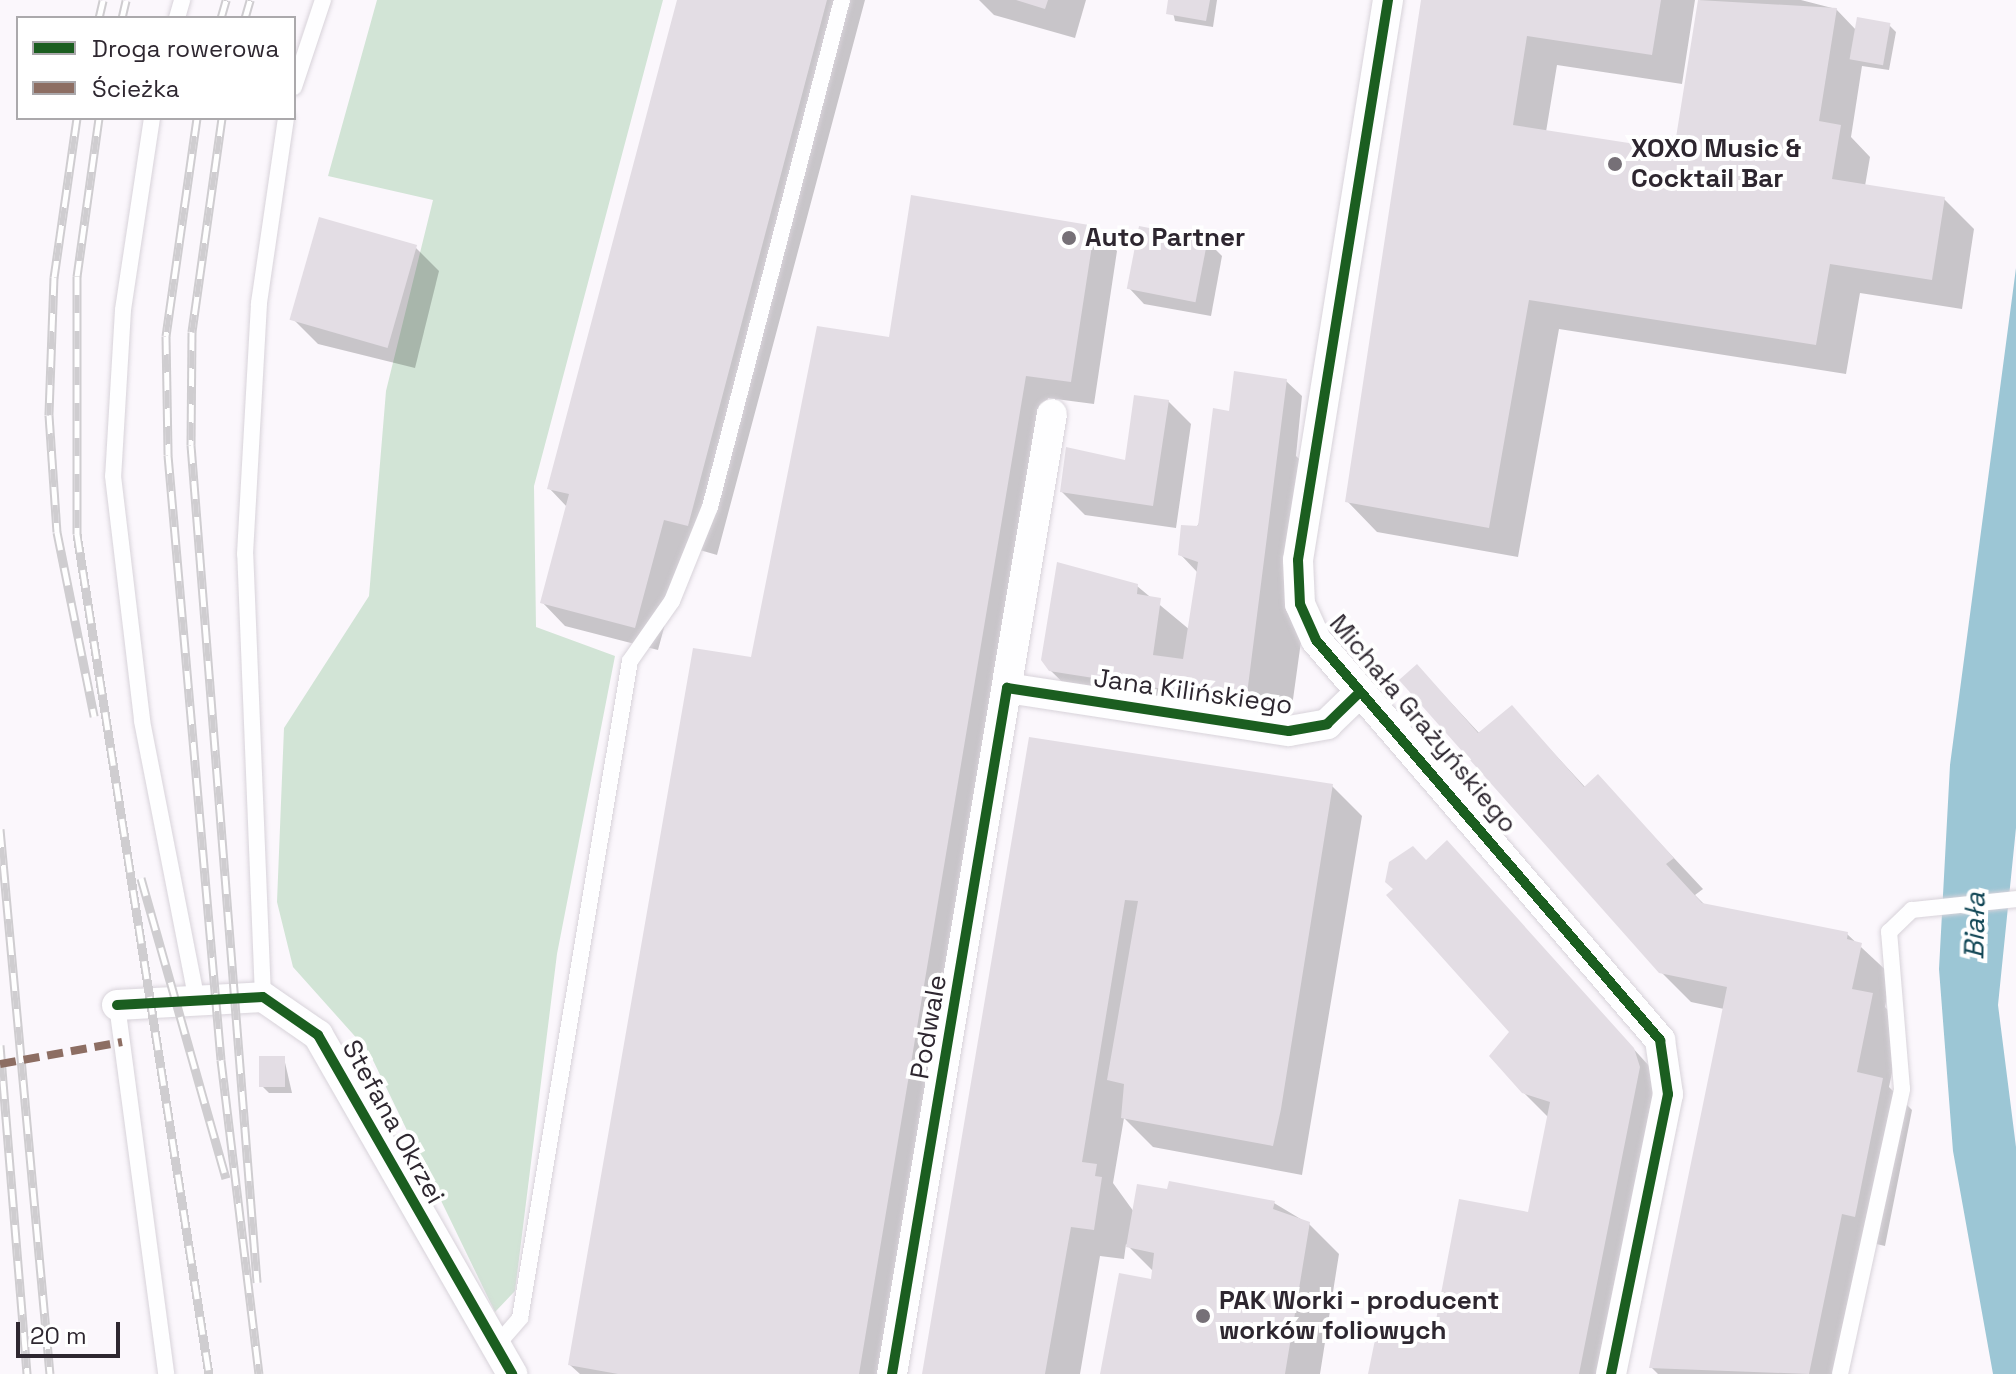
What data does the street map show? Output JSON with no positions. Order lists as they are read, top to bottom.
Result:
{
  "streets": {
    "street": [
      "Jana Kilińskiego",
      "Michała Grażyńskiego",
      "Podwale",
      "Stefana Okrzei"
    ]
  },
  "crossings": [
    ["Jana Kilińskiego", "Michała Grażyńskiego"],
    ["Jana Kilińskiego", "Podwale"]
  ],
  "water": ["Biała"],
  "places": ["XOXO Music & Cocktail Bar", "Auto Partner", "PAK Worki - producent worków foliowych"],
  "legend": ["Droga rowerowa", "Ścieżka"],
  "scale_bar": "20 m"
}
